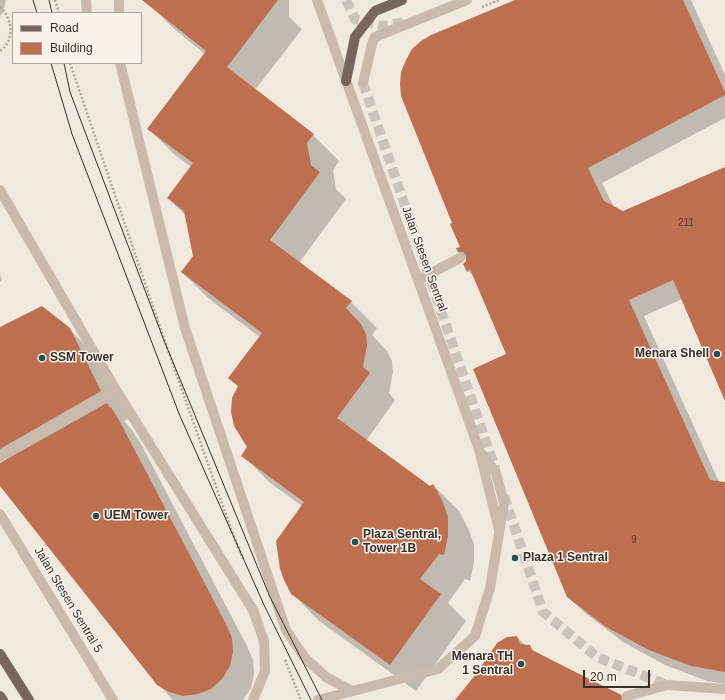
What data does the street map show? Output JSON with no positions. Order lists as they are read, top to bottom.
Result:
{
  "streets": {
    "street": ["Jalan Stesen Sentral", "Jalan Stesen Sentral 5"]
  },
  "places": [
    "Menara Shell",
    "SSM Tower",
    "UEM Tower",
    "Plaza Sentral, Tower 1B",
    "Plaza 1 Sentral",
    "Menara TH 1 Sentral"
  ],
  "house_numbers": ["211", "9"],
  "legend": ["Road", "Building"],
  "scale_bar": "20 m"
}
